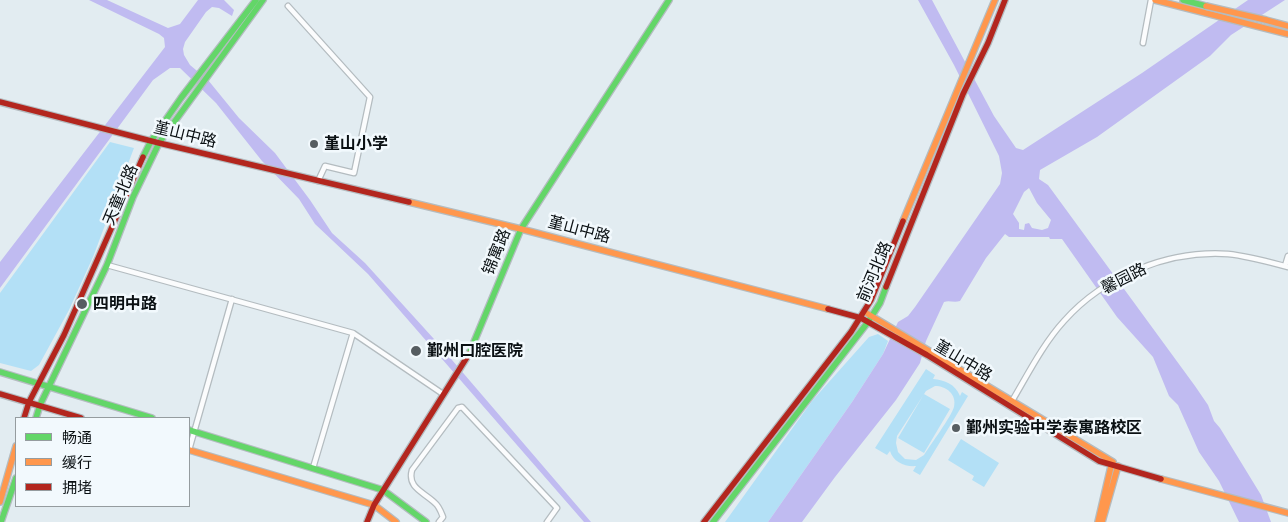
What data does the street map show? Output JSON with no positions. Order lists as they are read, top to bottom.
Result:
{
  "streets": {
    "main road": [
      "堇山中路",
      "天童北路",
      "锦寓路",
      "前河北路"
    ],
    "street": ["馨园路"]
  },
  "crossings": [
    ["堇山中路", "天童北路"],
    ["堇山中路", "锦寓路"],
    ["堇山中路", "前河北路"],
    ["堇山中路", "馨园路"]
  ],
  "places": [
    "堇山小学",
    "四明中路",
    "鄞州口腔医院",
    "鄞州实验中学泰寓路校区"
  ],
  "legend": ["畅通", "缓行", "拥堵"]
}
